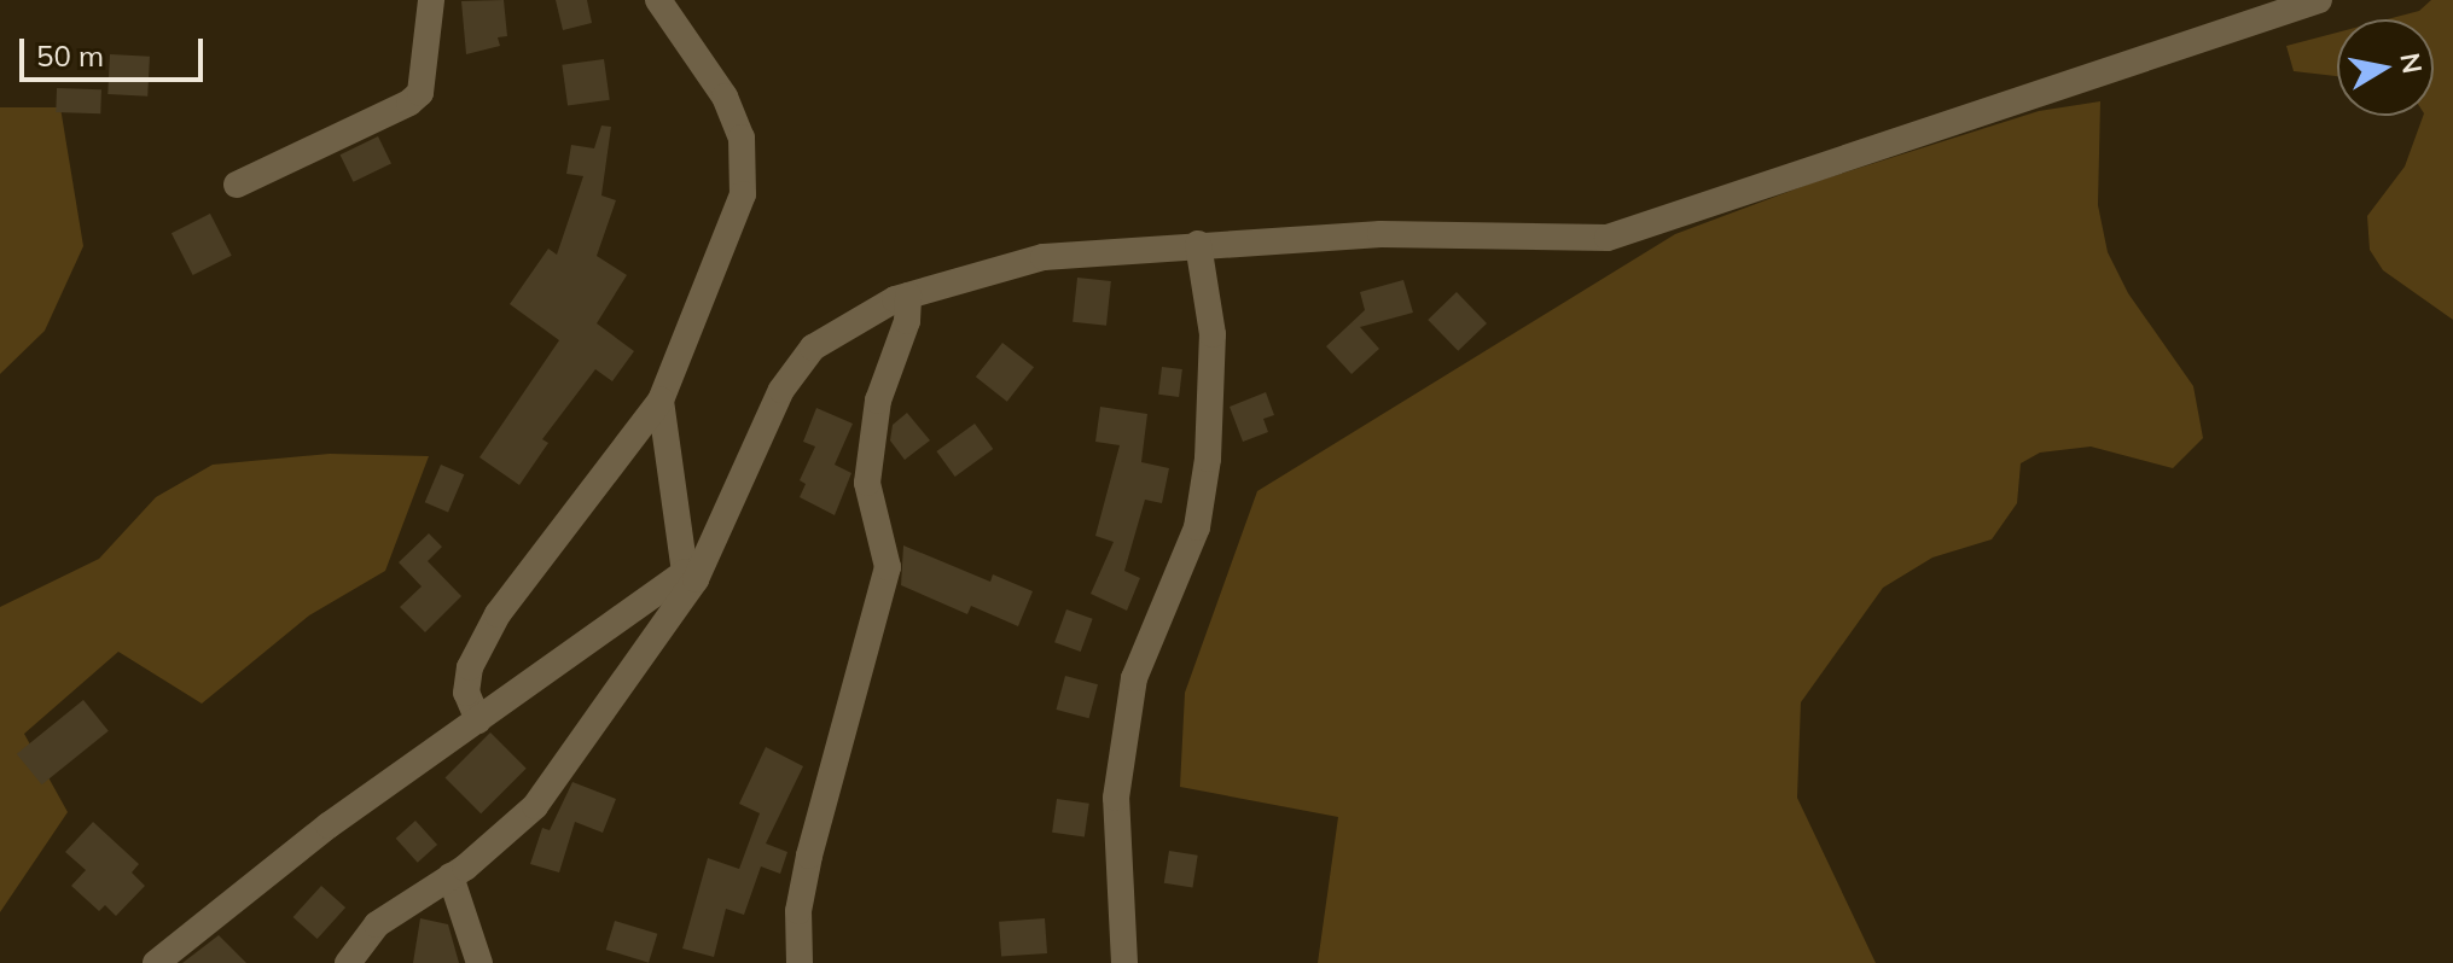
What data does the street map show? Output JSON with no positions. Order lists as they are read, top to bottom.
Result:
{
  "scale_bar": "50 m",
  "north": "right"
}
